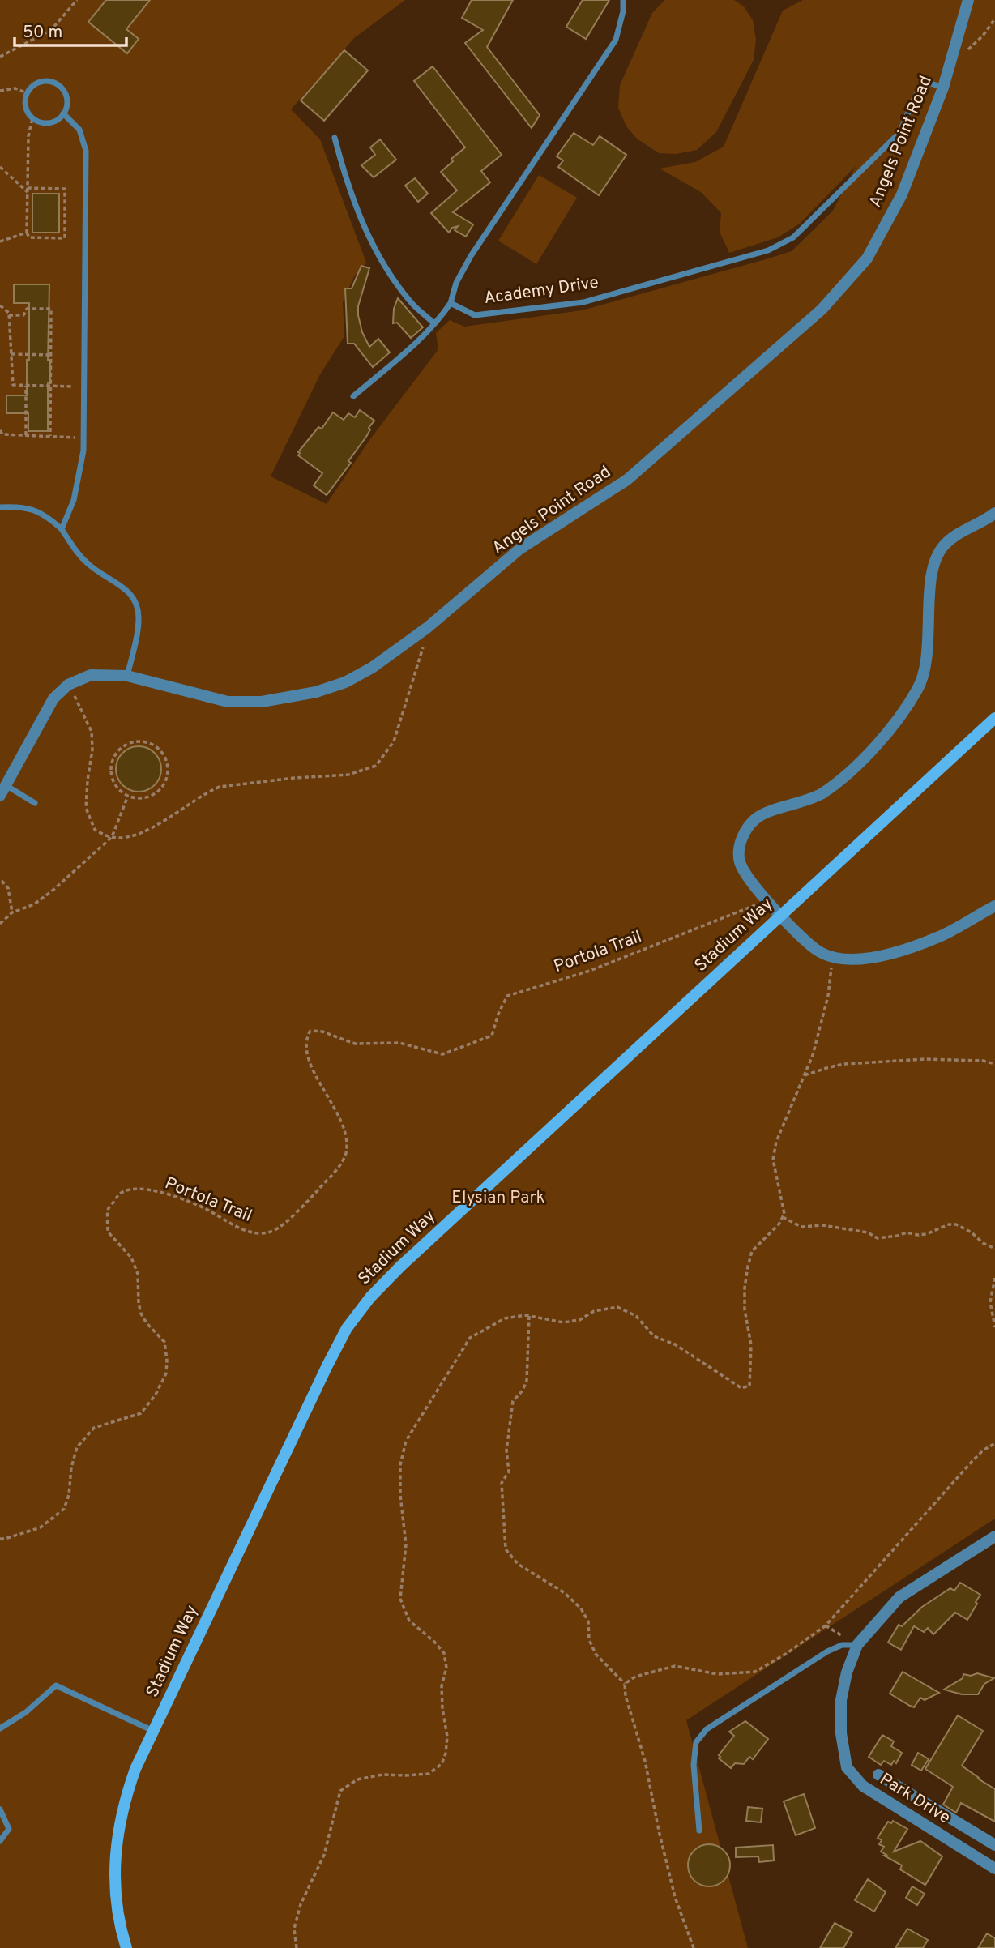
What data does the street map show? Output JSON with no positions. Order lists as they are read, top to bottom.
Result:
{
  "streets": {
    "main road": ["Stadium Way"],
    "street": ["Angels Point Road", "Park Drive"],
    "lane": ["Academy Drive"],
    "path": ["Portola Trail"]
  },
  "crossings": [
    ["Angels Point Road", "Academy Drive"]
  ],
  "parks": ["Elysian Park"],
  "scale_bar": "50 m"
}
